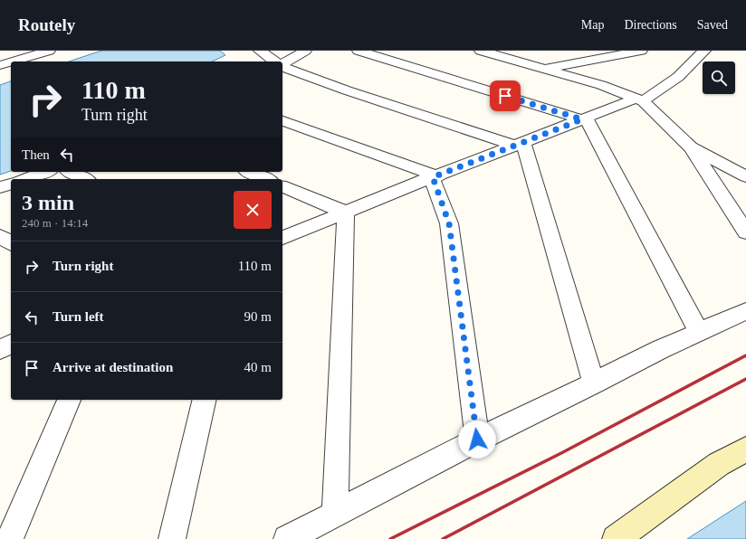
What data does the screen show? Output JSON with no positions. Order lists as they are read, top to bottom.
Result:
{
  "page": {
    "header": "Routely",
    "nav": ["Map", "Directions", "Saved"],
    "turn": ["110 m", "Turn right"],
    "then": "Then",
    "heading": ["3 min", "240 m · 14:14"],
    "list": [
      {
        "name": "Turn right",
        "value": "110 m"
      },
      {
        "name": "Turn left",
        "value": "90 m"
      },
      {
        "name": "Arrive at destination",
        "value": "40 m"
      }
    ]
  }
}
